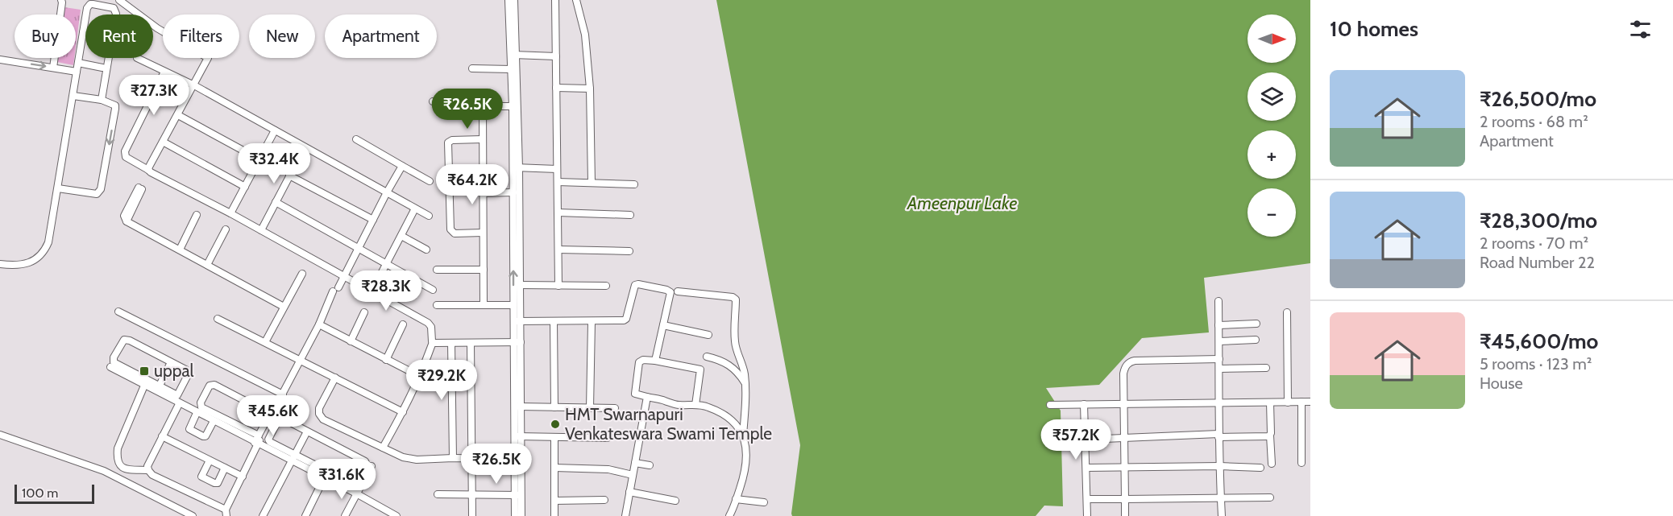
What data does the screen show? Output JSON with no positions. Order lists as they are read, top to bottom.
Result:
{
  "water": ["Ameenpur Lake"],
  "places": {
    "transit": ["uppal"],
    "other": ["HMT Swarnapuri Venkateswara Swami Temple"]
  },
  "scale_bar": "100 m",
  "north": "right",
  "page": {
    "heading": "10 homes",
    "map_buttons": ["+", "−"],
    "chip": [
      "Buy",
      "Rent",
      "Filters",
      "New",
      "Apartment"
    ],
    "list": [
      {
        "name": "₹26,500/mo",
        "note": "2 rooms · 68 m² · Apartment"
      },
      {
        "name": "₹28,300/mo",
        "note": "2 rooms · 70 m² · Road Number 22"
      },
      {
        "name": "₹45,600/mo",
        "note": "5 rooms · 123 m² · House"
      }
    ],
    "price": [
      "₹27.3K",
      "₹26.5K",
      "₹32.4K",
      "₹64.2K",
      "₹28.3K",
      "₹29.2K",
      "₹45.6K",
      "₹57.2K",
      "₹26.5K",
      "₹31.6K"
    ],
    "scale": "100 m"
  }
}
